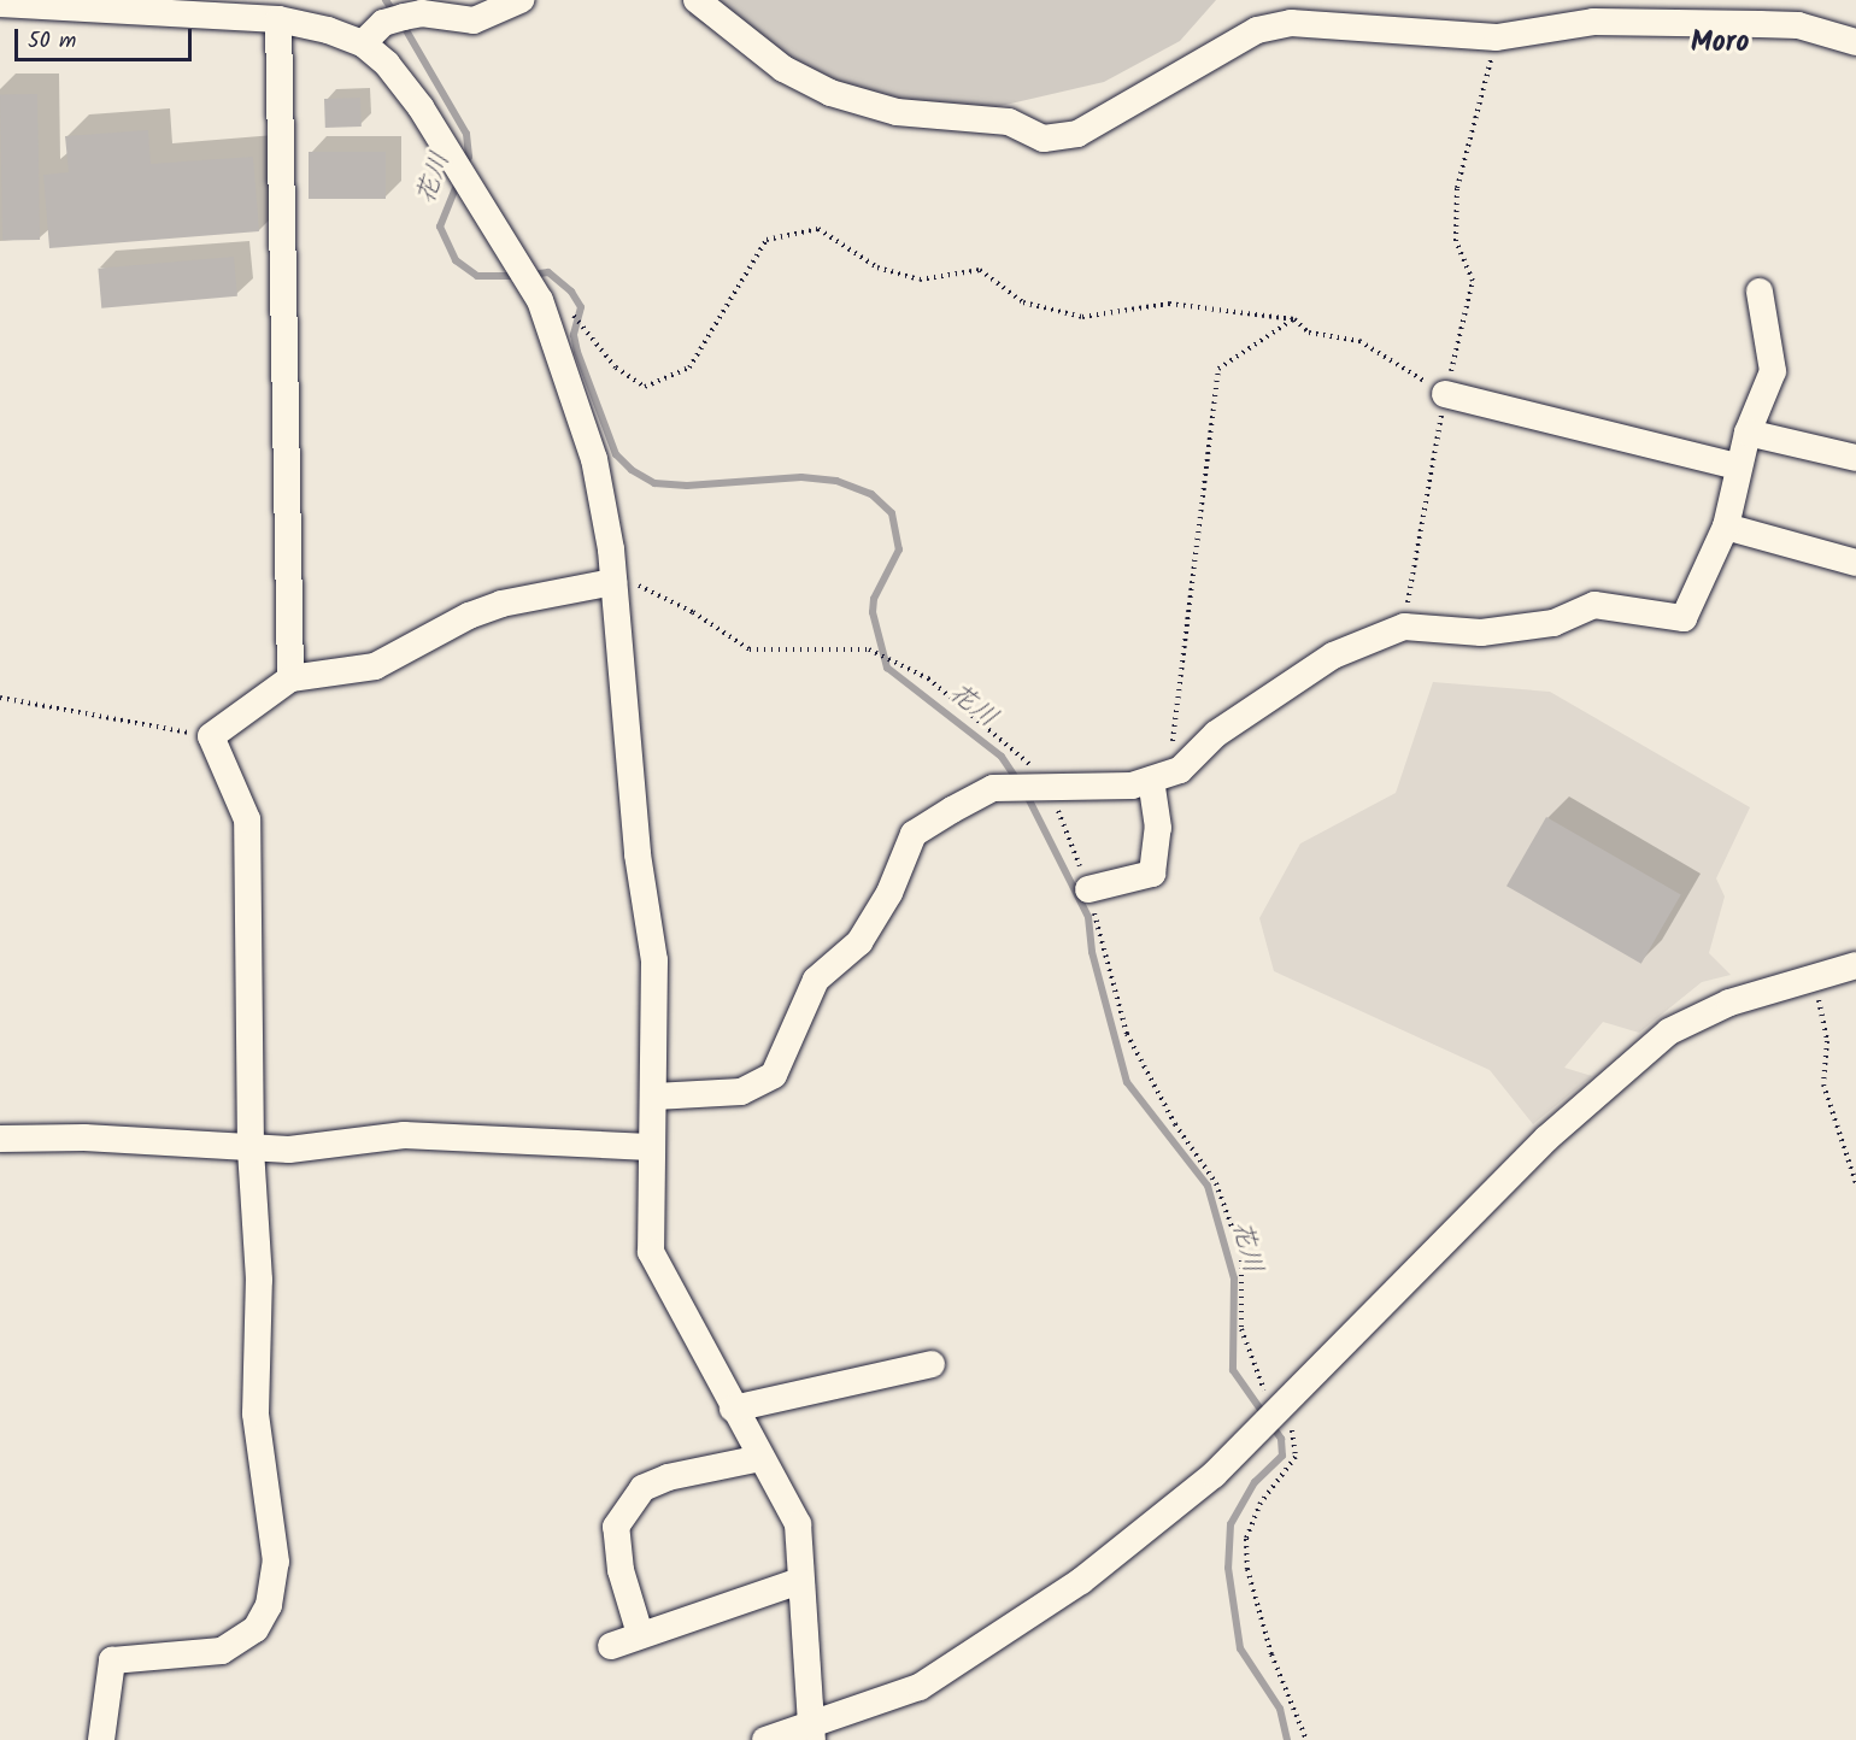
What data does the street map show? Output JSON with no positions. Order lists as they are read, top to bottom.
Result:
{
  "districts": ["Moro"],
  "water": ["花川"],
  "scale_bar": "50 m"
}
